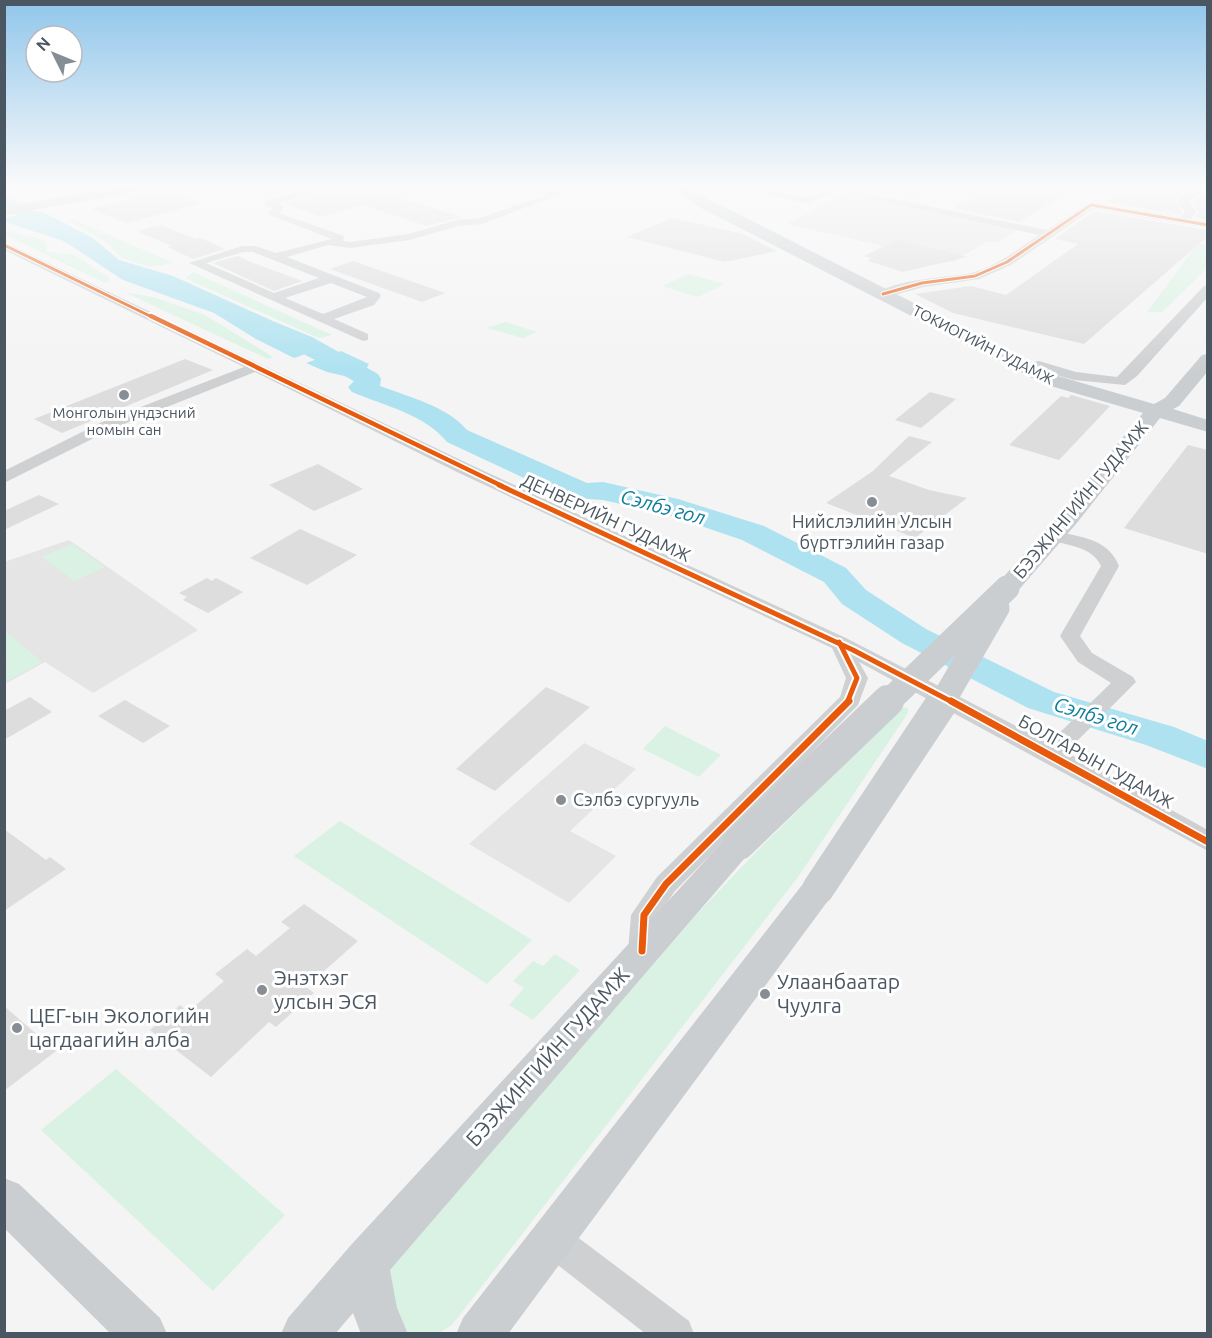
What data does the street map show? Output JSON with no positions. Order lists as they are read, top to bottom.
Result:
{
  "streets": {
    "main road": ["ТОКИОГИЙН ГУДАМЖ", "БЭЭЖИНГИЙН ГУДАМЖ"],
    "street": ["ДЕНВЕРИЙН ГУДАМЖ", "БОЛГАРЫН ГУДАМЖ"]
  },
  "crossings": [
    ["ТОКИОГИЙН ГУДАМЖ", "БЭЭЖИНГИЙН ГУДАМЖ"],
    ["ДЕНВЕРИЙН ГУДАМЖ", "БОЛГАРЫН ГУДАМЖ"]
  ],
  "water": ["Сэлбэ гол"],
  "places": [
    "Монголын үндэсний номын сан",
    "Нийслэлийн Улсын бүртгэлийн газар",
    "Сэлбэ сургууль",
    "Энэтхэг улсын ЭСЯ",
    "Улаанбаатар Чуулга",
    "ЦЕГ-ын Экологийн цагдаагийн алба"
  ],
  "north": "top left"
}
